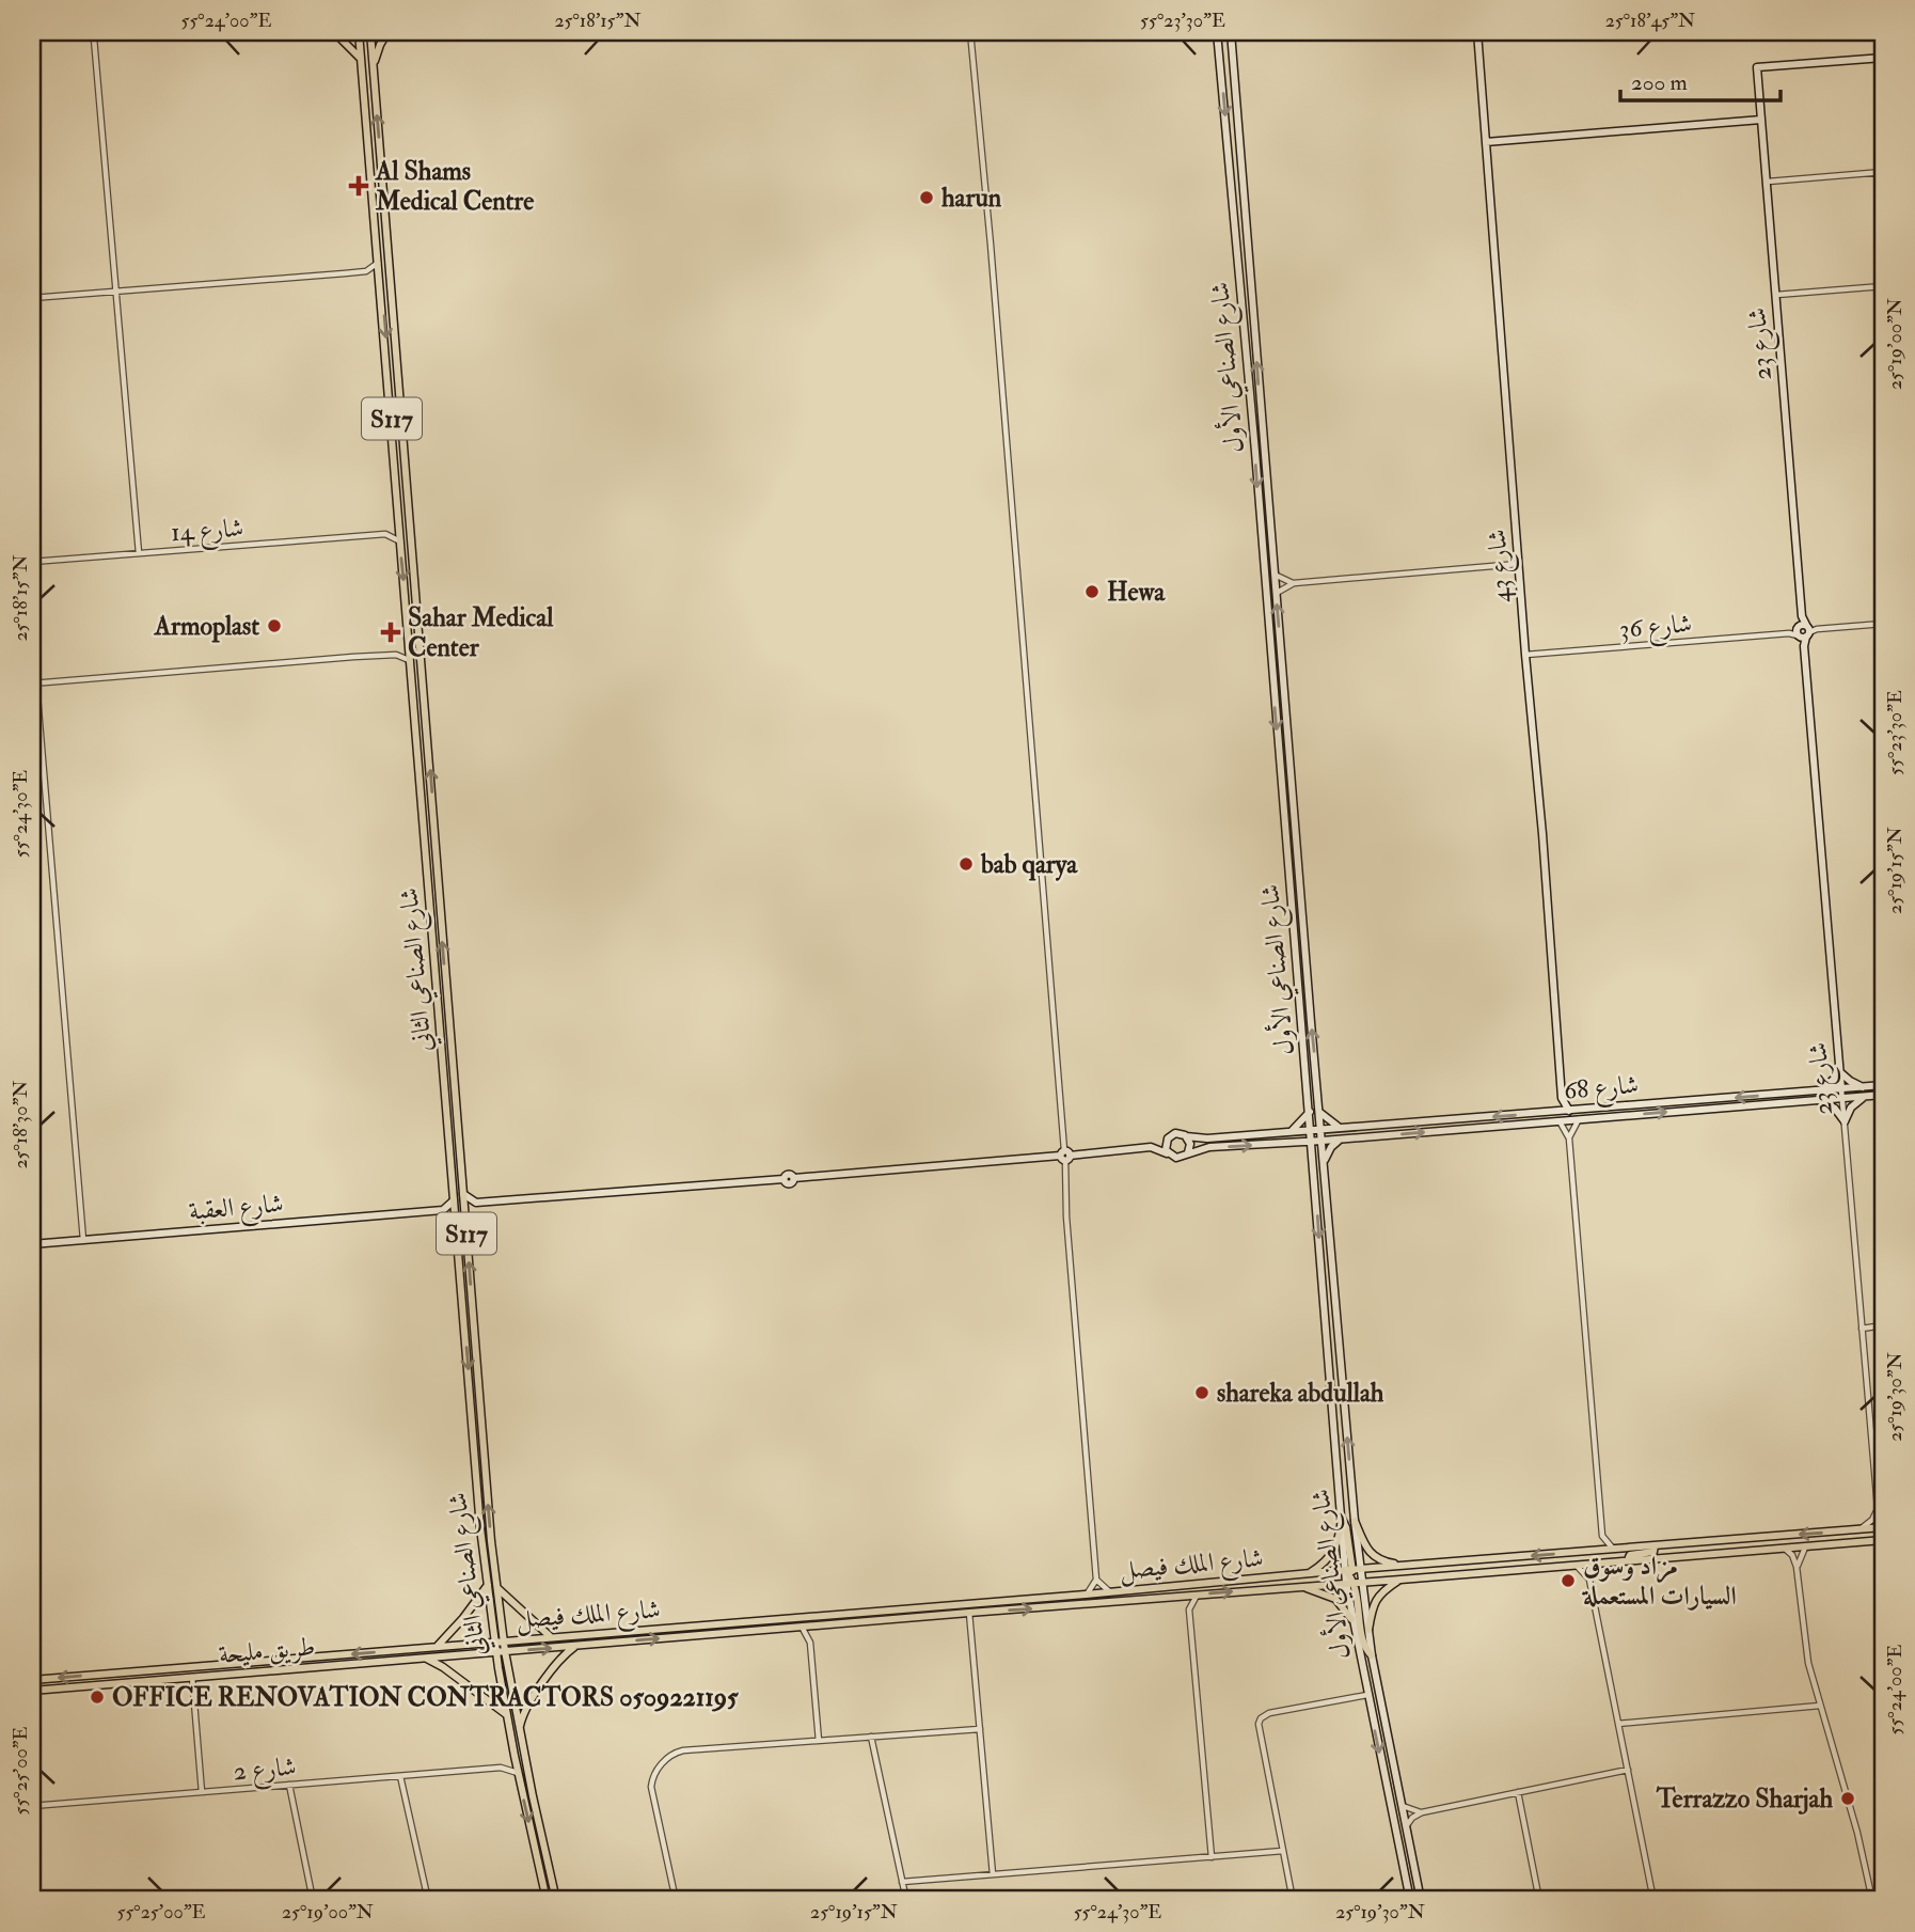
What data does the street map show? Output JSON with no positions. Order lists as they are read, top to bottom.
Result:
{
  "streets": {
    "main road": [
      "S117",
      "شارع الصناعي الثاني",
      "شارع الملك فيصل",
      "طريق مليحة"
    ],
    "street": [
      "شارع 23",
      "شارع الصناعي الأول",
      "شارع 14",
      "شارع 43",
      "شارع 36",
      "شارع 68",
      "شارع العقبة",
      "شارع 2"
    ]
  },
  "crossings": [
    ["شارع 23", "شارع 36"],
    ["شارع 23", "شارع 68"],
    ["شارع الصناعي الأول", "شارع 68"],
    ["شارع الصناعي الأول", "شارع الملك فيصل"],
    ["شارع 43", "شارع 36"],
    ["شارع 43", "شارع 68"],
    ["شارع الصناعي الثاني", "شارع الملك فيصل"],
    ["شارع الصناعي الثاني", "طريق مليحة"],
    ["شارع الصناعي الثاني", "شارع 2"],
    ["شارع الملك فيصل", "طريق مليحة"]
  ],
  "places": {
    "health": ["Al Shams Medical Centre", "Sahar Medical Center"],
    "other": [
      "harun",
      "Hewa",
      "Armoplast",
      "bab qarya",
      "shareka abdullah",
      "مزاد وسوق السيارات المستعملة",
      "OFFICE RENOVATION CONTRACTORS 0509221195",
      "Terrazzo Sharjah"
    ]
  },
  "scale_bar": "200 m",
  "coordinates": [
    "55°24'00\"E",
    "25°18'15\"N",
    "55°23'30\"E",
    "25°18'45\"N",
    "25°19'00\"N",
    "55°24'30\"E",
    "25°19'15\"N",
    "25°18'30\"N",
    "25°19'30\"N",
    "55°25'00\"E"
  ]
}
